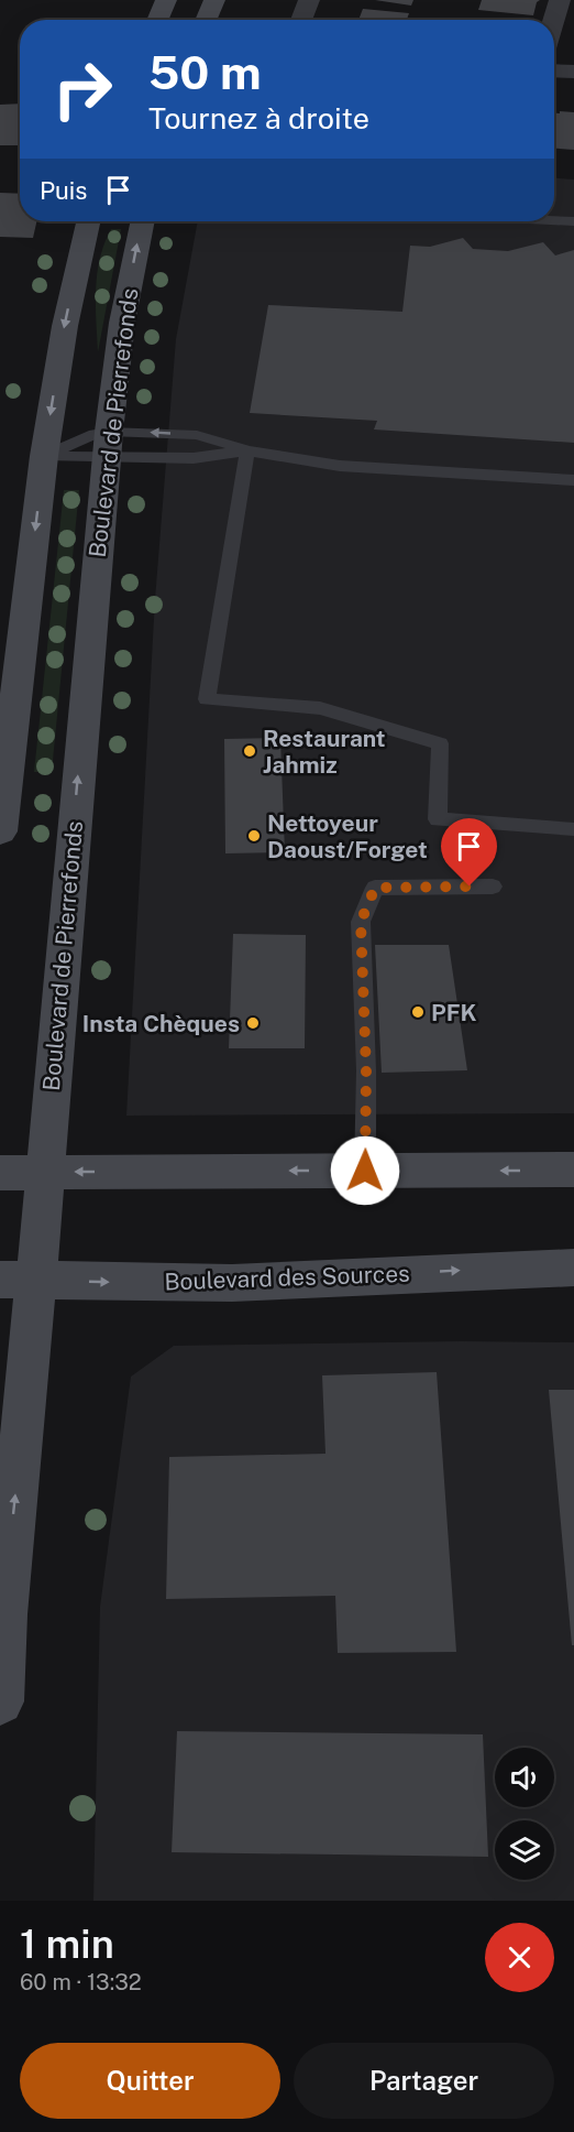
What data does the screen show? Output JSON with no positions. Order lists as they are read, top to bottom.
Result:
{
  "streets": {
    "main road": ["Boulevard de Pierrefonds", "Boulevard des Sources"]
  },
  "crossings": [
    ["Boulevard de Pierrefonds", "Boulevard des Sources"]
  ],
  "places": [
    "Restaurant Jahmiz",
    "Nettoyeur Daoust/Forget",
    "PFK",
    "Insta Chèques"
  ],
  "page": {
    "turn": ["50 m", "Tournez à droite"],
    "then": "Puis",
    "heading": ["1 min", "60 m · 13:32"],
    "buttons": ["Quitter", "Partager"]
  }
}
